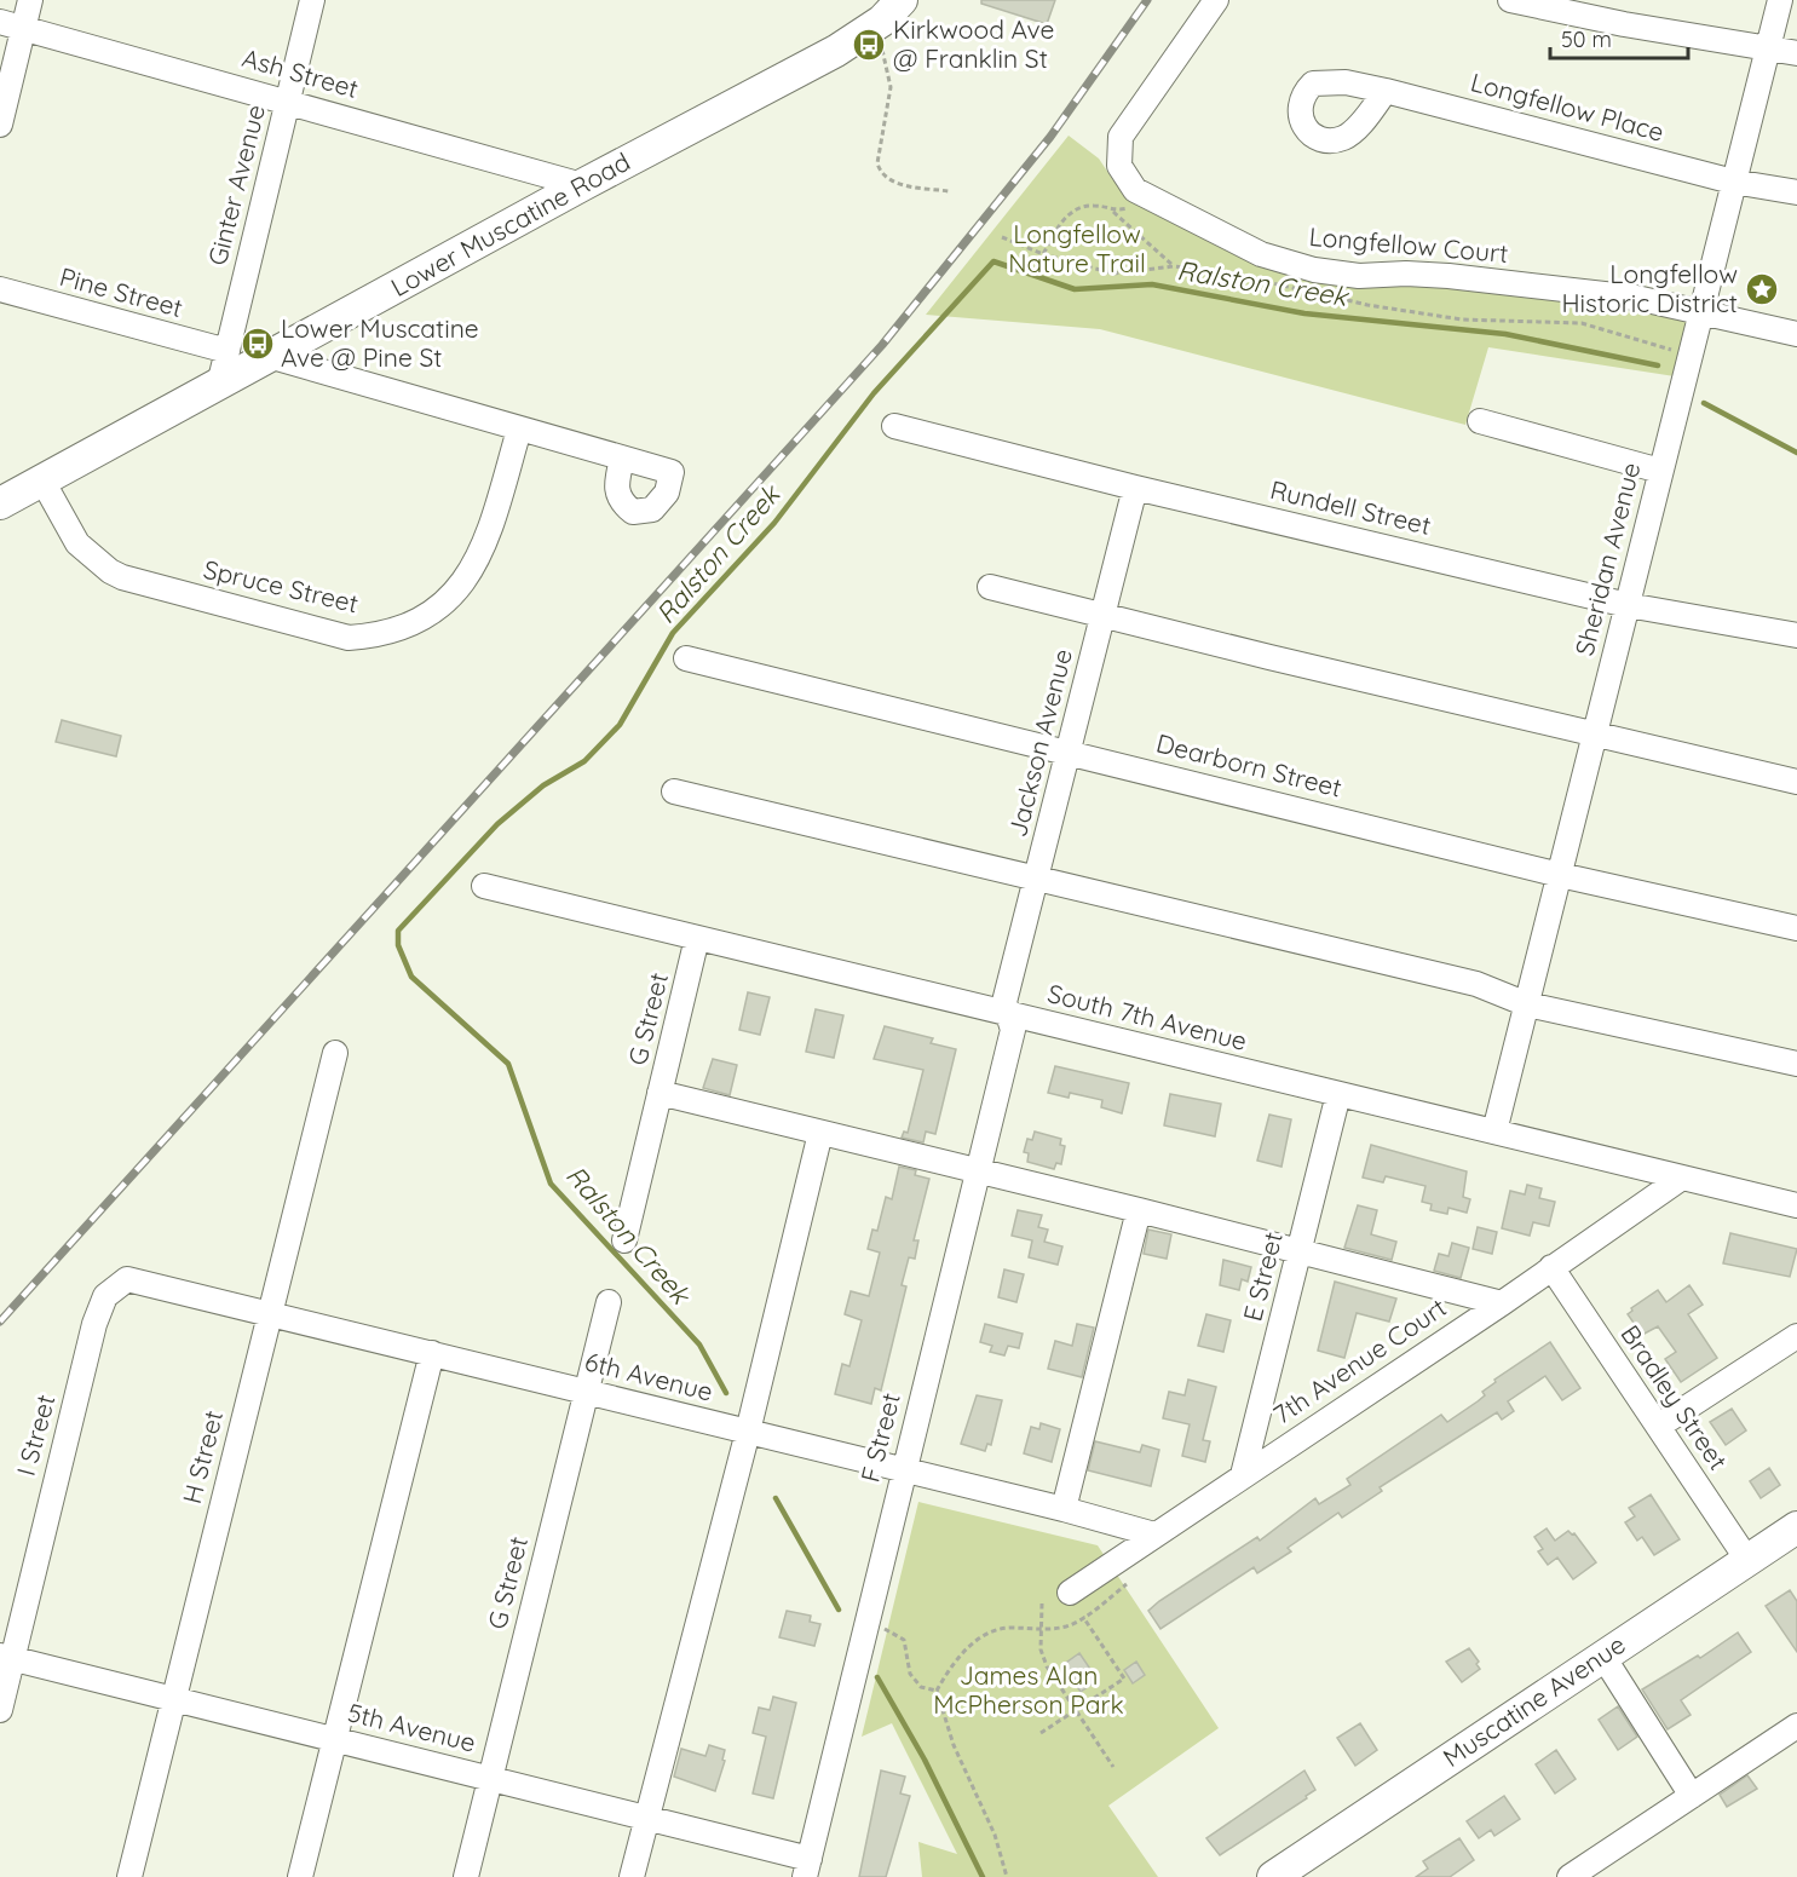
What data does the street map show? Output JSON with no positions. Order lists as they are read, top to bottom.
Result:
{
  "streets": {
    "main road": ["Lower Muscatine Road", "Muscatine Avenue"],
    "street": [
      "Ash Street",
      "Longfellow Place",
      "Ginter Avenue",
      "Longfellow Court",
      "Pine Street",
      "Rundell Street",
      "Sheridan Avenue",
      "Spruce Street",
      "Jackson Avenue",
      "Dearborn Street",
      "South 7th Avenue",
      "G Street",
      "E Street",
      "7th Avenue Court",
      "6th Avenue",
      "Bradley Street",
      "I Street",
      "F Street",
      "H Street",
      "5th Avenue"
    ]
  },
  "crossings": [
    ["Ash Street", "Ginter Avenue"],
    ["Ash Street", "Lower Muscatine Road"],
    ["Longfellow Place", "Sheridan Avenue"],
    ["Ginter Avenue", "Lower Muscatine Road"],
    ["Ginter Avenue", "Pine Street"],
    ["Lower Muscatine Road", "Spruce Street"],
    ["Longfellow Court", "Sheridan Avenue"],
    ["Rundell Street", "Sheridan Avenue"],
    ["Rundell Street", "Jackson Avenue"],
    ["Sheridan Avenue", "Dearborn Street"],
    ["Sheridan Avenue", "South 7th Avenue"],
    ["Jackson Avenue", "Dearborn Street"],
    ["Jackson Avenue", "South 7th Avenue"],
    ["Jackson Avenue", "F Street"],
    ["South 7th Avenue", "G Street"],
    ["South 7th Avenue", "E Street"],
    ["South 7th Avenue", "7th Avenue Court"],
    ["South 7th Avenue", "F Street"],
    ["G Street", "6th Avenue"],
    ["G Street", "5th Avenue"],
    ["E Street", "7th Avenue Court"],
    ["7th Avenue Court", "6th Avenue"],
    ["7th Avenue Court", "Bradley Street"],
    ["6th Avenue", "I Street"],
    ["6th Avenue", "F Street"],
    ["6th Avenue", "H Street"],
    ["Bradley Street", "Muscatine Avenue"],
    ["I Street", "5th Avenue"],
    ["F Street", "5th Avenue"],
    ["H Street", "5th Avenue"]
  ],
  "water": ["Ralston Creek"],
  "parks": ["Longfellow Nature Trail", "James Alan McPherson Park"],
  "places": {
    "bus stop": ["Kirkwood Ave @ Franklin St", "Lower Muscatine Ave @ Pine St"],
    "place": ["Longfellow Historic District"]
  },
  "scale_bar": "50 m"
}
